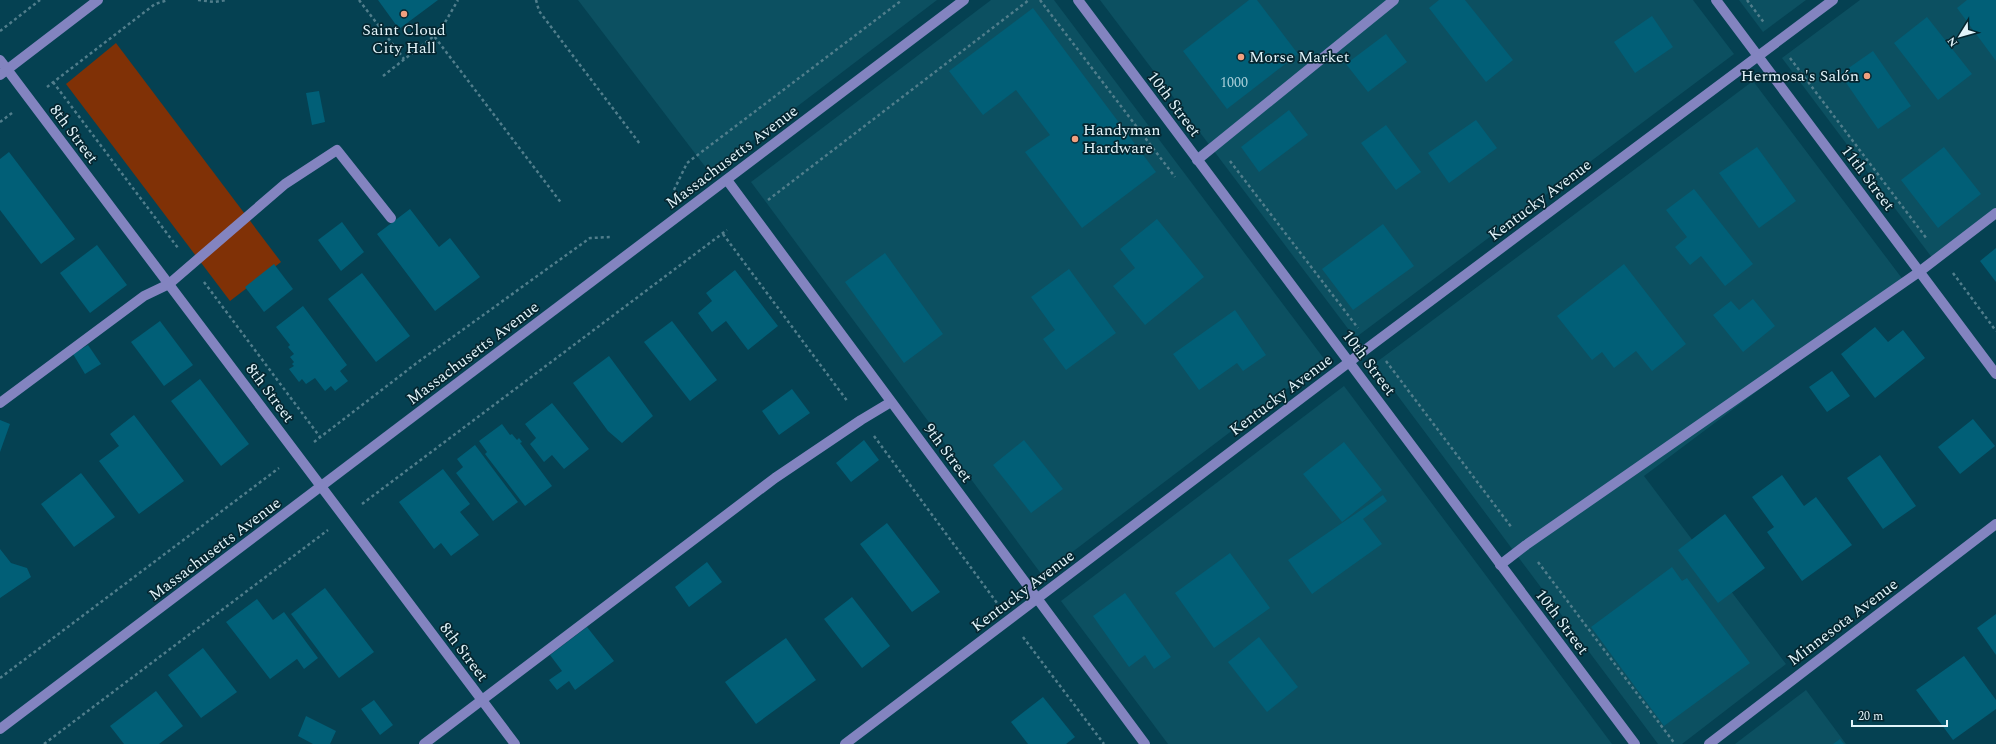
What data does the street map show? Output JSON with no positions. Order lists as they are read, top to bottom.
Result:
{
  "streets": {
    "street": [
      "10th Street",
      "8th Street",
      "Massachusetts Avenue",
      "11th Street",
      "Kentucky Avenue",
      "9th Street",
      "Minnesota Avenue"
    ]
  },
  "crossings": [
    ["10th Street", "Kentucky Avenue"],
    ["8th Street", "Massachusetts Avenue"],
    ["Massachusetts Avenue", "9th Street"],
    ["11th Street", "Kentucky Avenue"],
    ["Kentucky Avenue", "9th Street"]
  ],
  "places": [
    "Saint Cloud City Hall",
    "Morse Market",
    "Hermosa's Salón",
    "Handyman Hardware"
  ],
  "house_numbers": ["1000"],
  "scale_bar": "20 m",
  "north": "bottom left"
}
